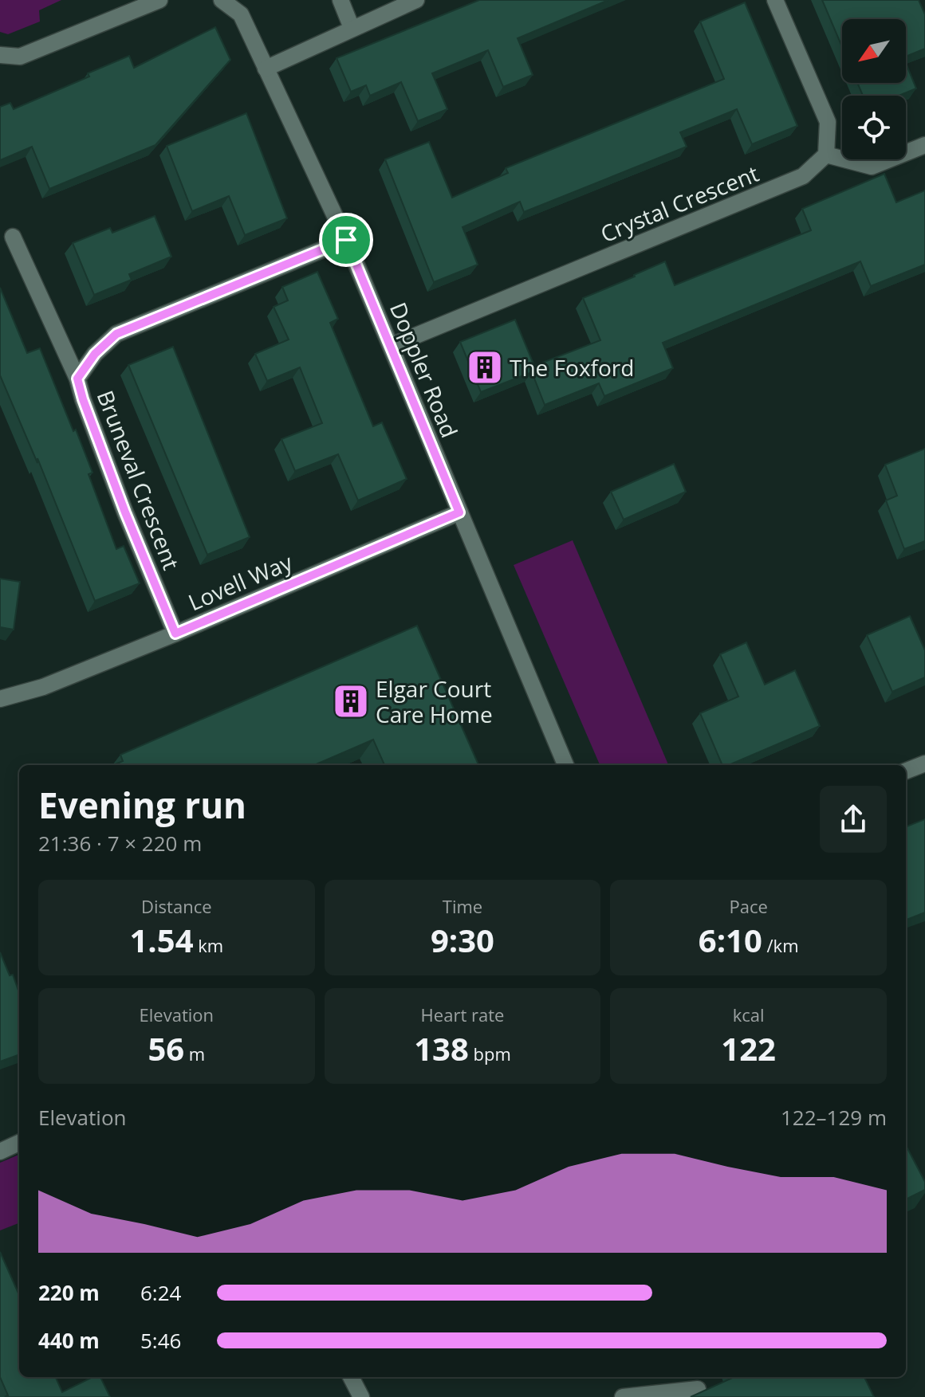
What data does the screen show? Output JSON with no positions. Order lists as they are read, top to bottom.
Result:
{
  "streets": {
    "street": [
      "Crystal Crescent",
      "Doppler Road",
      "Bruneval Crescent",
      "Lovell Way"
    ]
  },
  "crossings": [
    ["Crystal Crescent", "Doppler Road"],
    ["Doppler Road", "Bruneval Crescent"],
    ["Doppler Road", "Lovell Way"],
    ["Bruneval Crescent", "Lovell Way"]
  ],
  "places": {
    "building": ["The Foxford", "Elgar Court Care Home"]
  },
  "north": "bottom left",
  "page": {
    "heading": ["Evening run", "21:36 · 7 × 220 m"],
    "stats": [
      ["Distance", "1.54 km"],
      ["Time", "9:30"],
      ["Pace", "6:10 /km"],
      ["Elevation", "56 m"],
      ["Heart rate", "138 bpm"],
      ["kcal", "122"]
    ],
    "chart": ["Elevation", "122–129 m"],
    "list": [
      {
        "name": "220 m",
        "note": "6:24"
      },
      {
        "name": "440 m",
        "note": "5:46"
      }
    ]
  }
}
